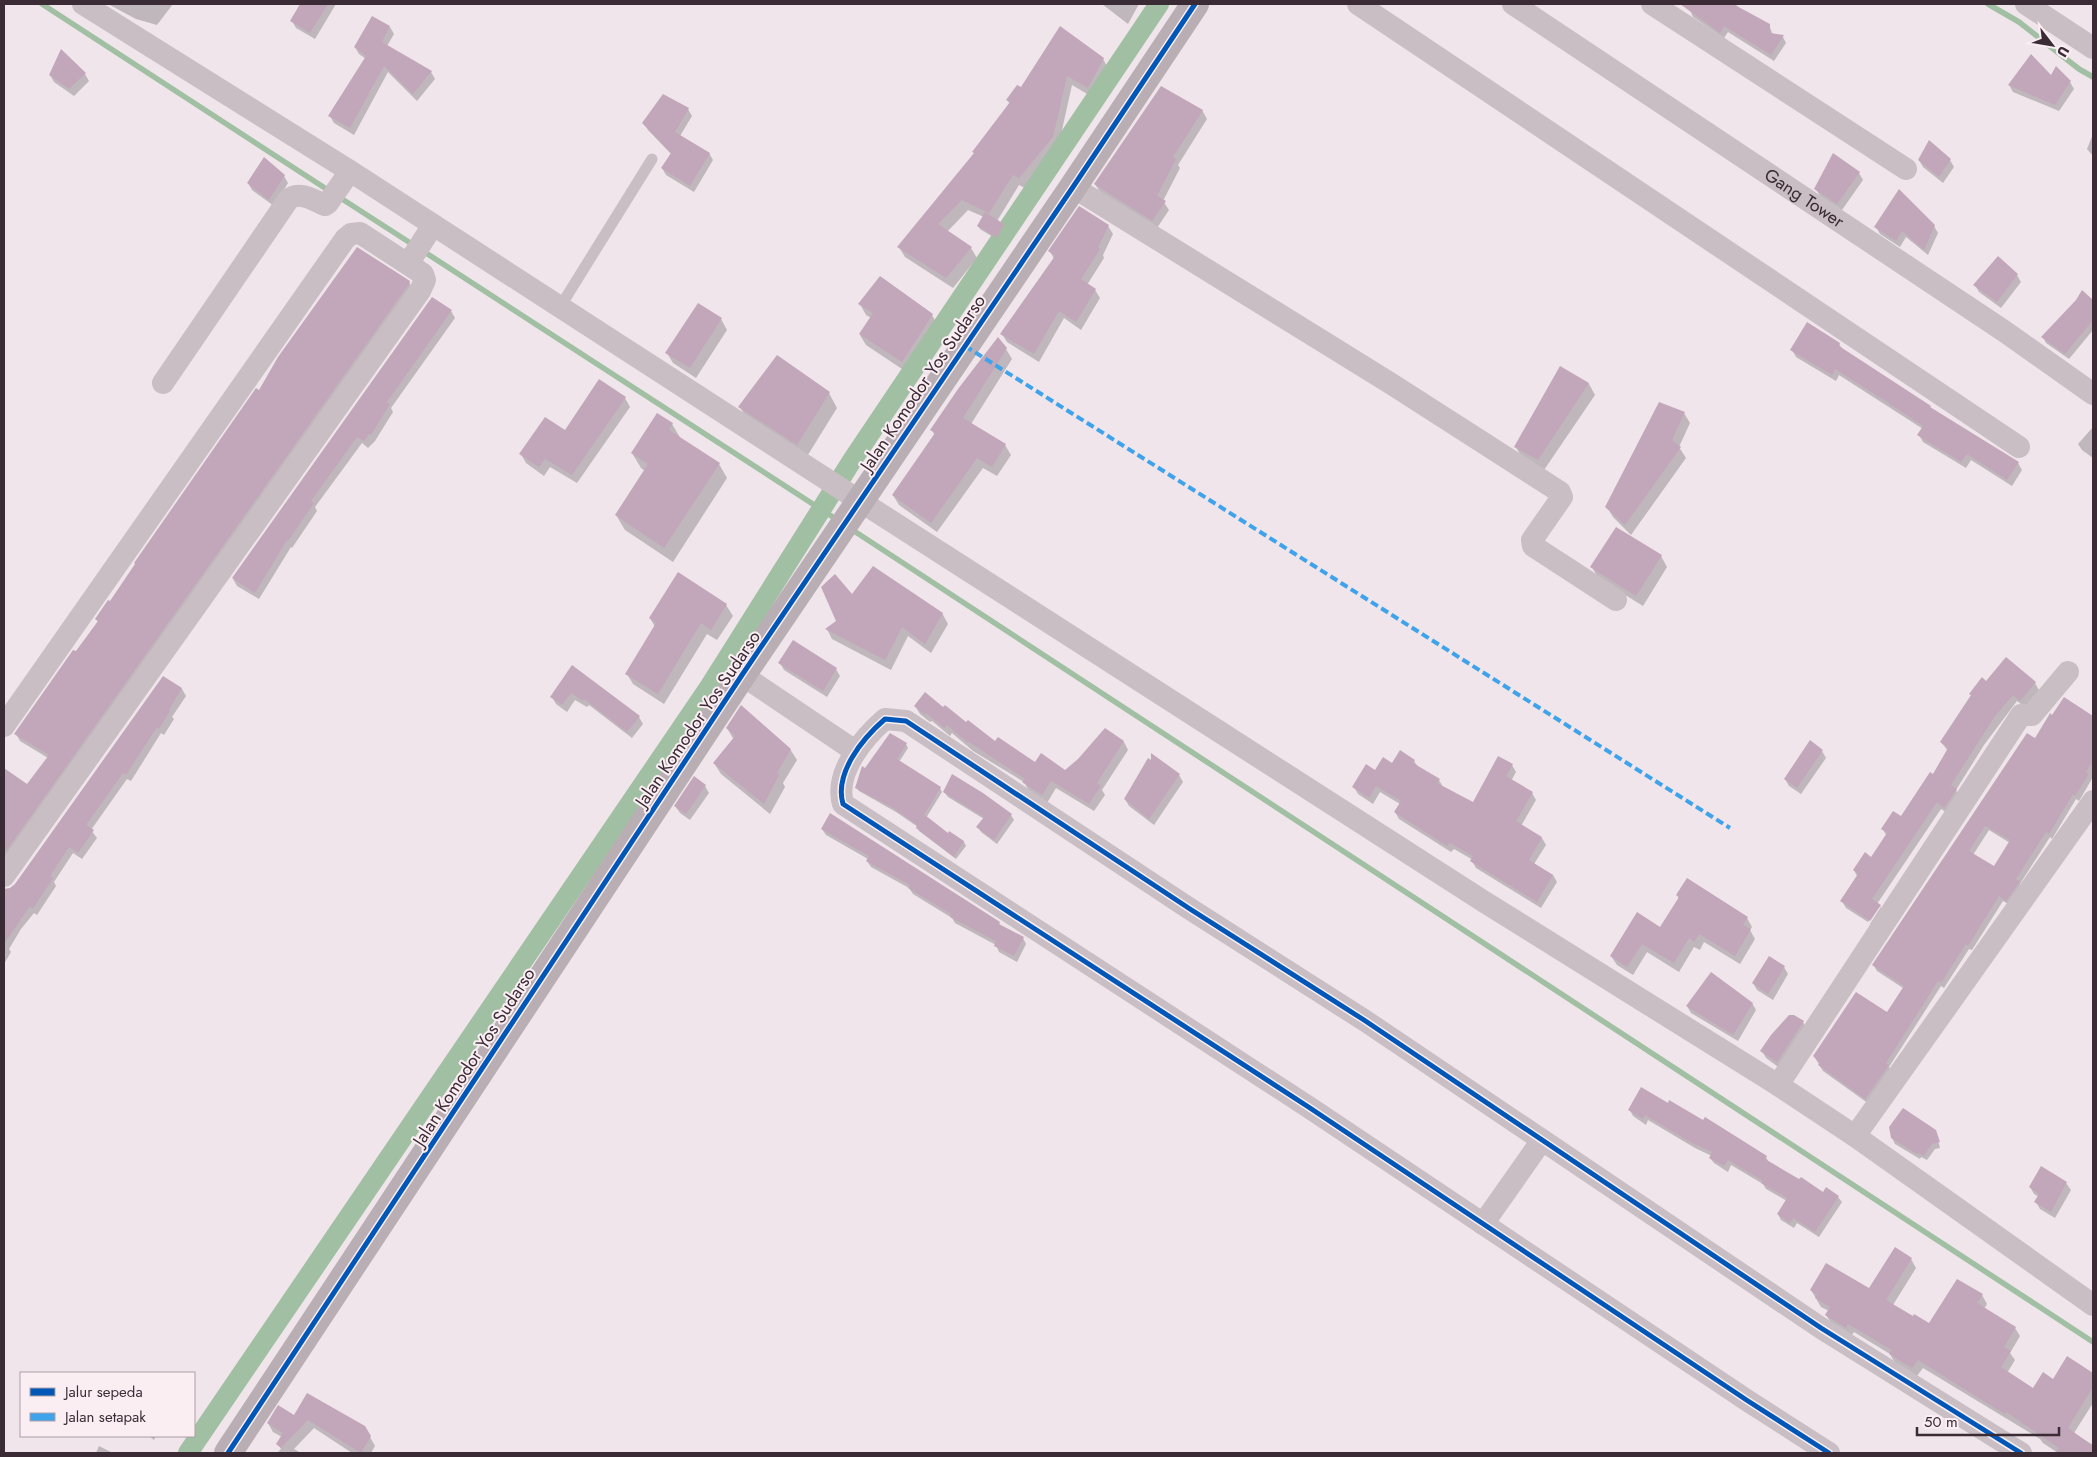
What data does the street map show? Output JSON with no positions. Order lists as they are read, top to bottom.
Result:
{
  "streets": {
    "street": ["Gang Tower", "Jalan Komodor Yos Sudarso"]
  },
  "legend": ["Jalur sepeda", "Jalan setapak"],
  "scale_bar": "50 m",
  "north": "bottom right"
}
